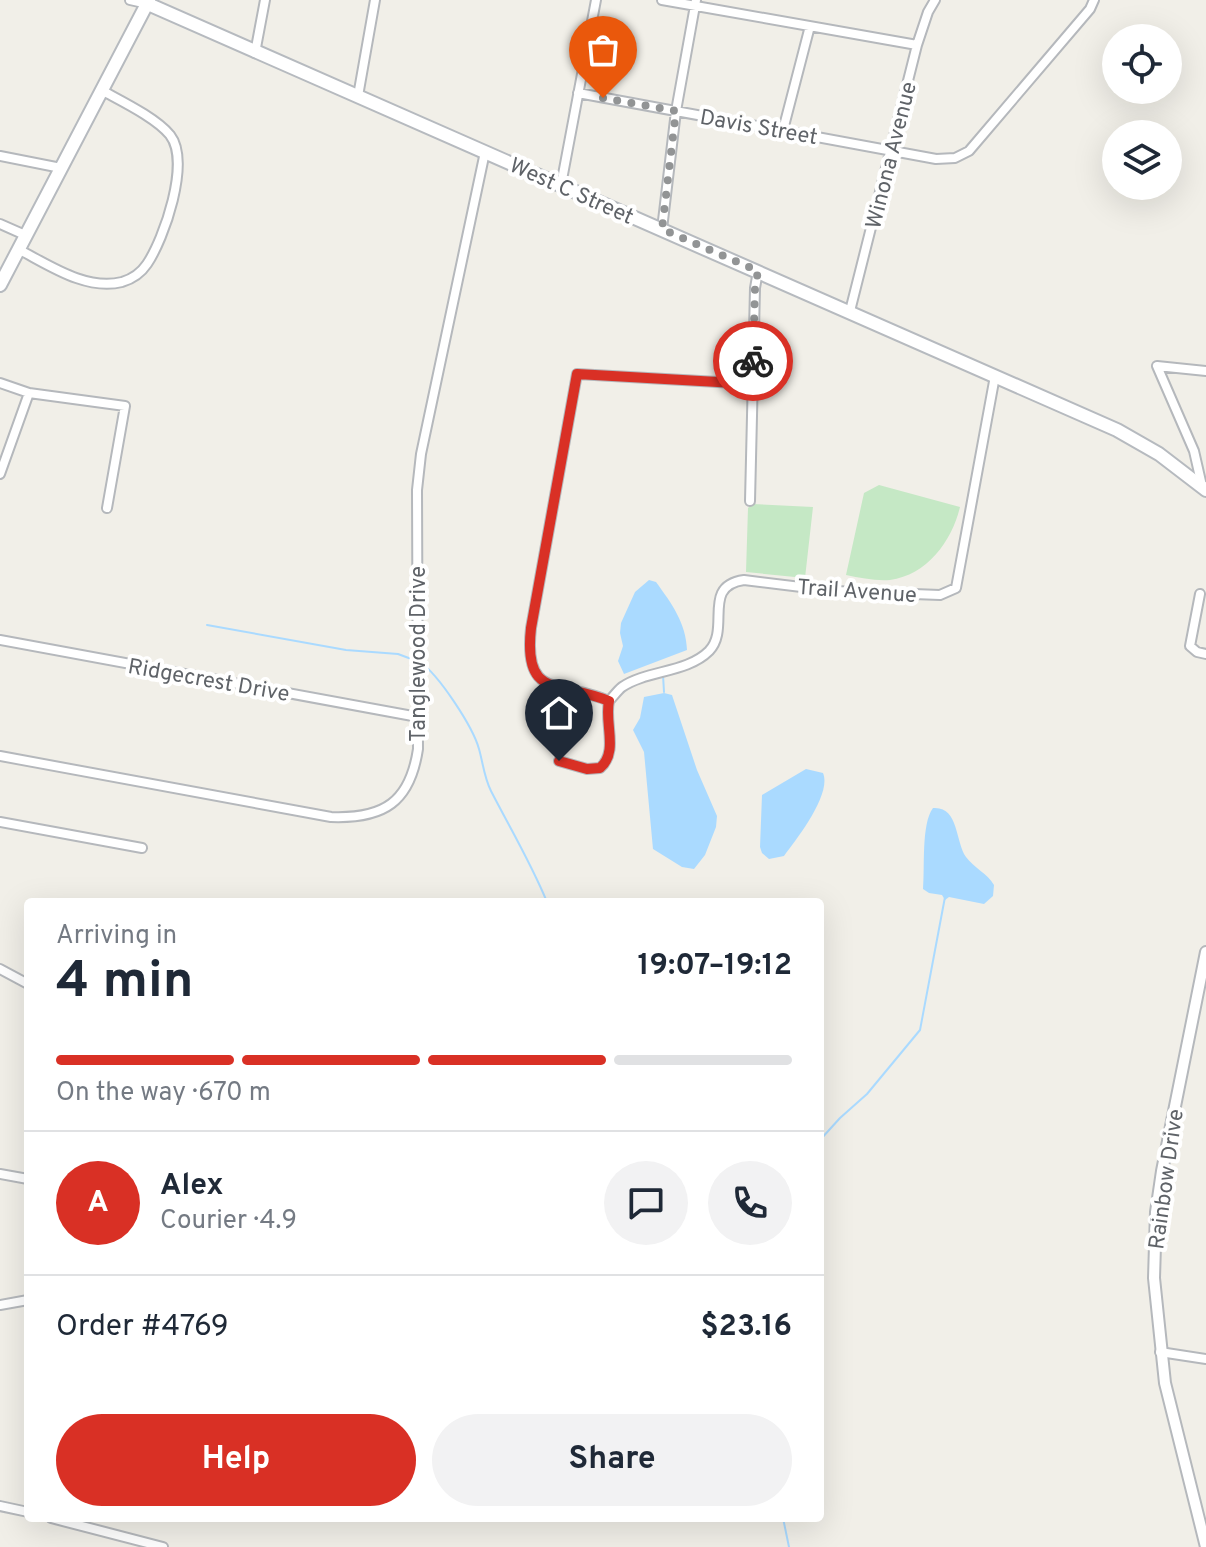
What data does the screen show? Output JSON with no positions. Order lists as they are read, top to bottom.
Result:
{
  "streets": {
    "main road": ["West C Street"],
    "street": [
      "Davis Street",
      "Winona Avenue",
      "Trail Avenue",
      "Tanglewood Drive",
      "Ridgecrest Drive",
      "Rainbow Drive"
    ]
  },
  "crossings": [
    ["Davis Street", "Winona Avenue"],
    ["Winona Avenue", "West C Street"],
    ["West C Street", "Trail Avenue"],
    ["West C Street", "Tanglewood Drive"],
    ["Tanglewood Drive", "Ridgecrest Drive"]
  ],
  "page": {
    "heading": ["4 min", "Arriving in", "19:07–19:12"],
    "panel": [
      "Alex",
      "Courier · 4.9",
      "Order #4769",
      "$23.16"
    ],
    "bar": "On the way · 670 m",
    "round": "A",
    "buttons": ["Help", "Share"]
  }
}
